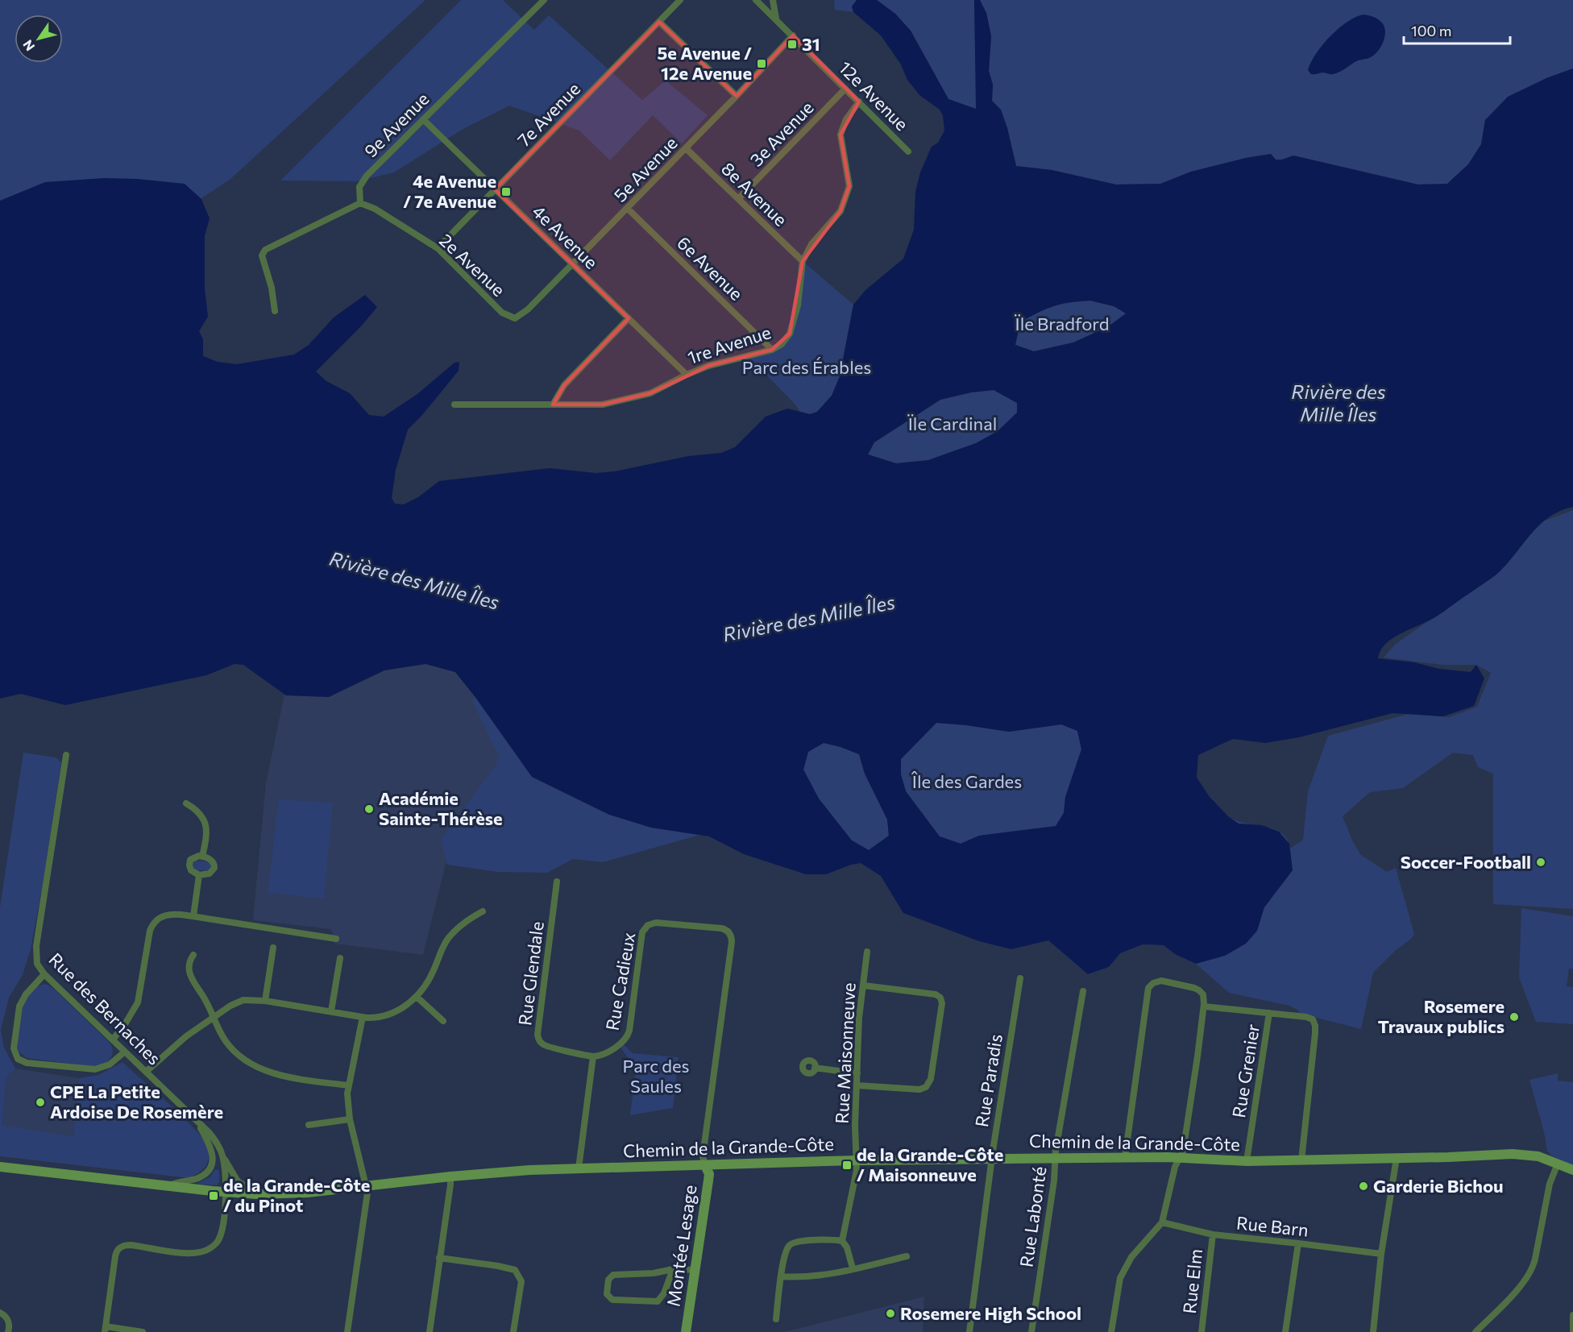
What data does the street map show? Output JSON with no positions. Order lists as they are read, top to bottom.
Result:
{
  "streets": {
    "main road": ["Chemin de la Grande-Côte", "Montée Lesage"],
    "street": [
      "12e Avenue",
      "7e Avenue",
      "9e Avenue",
      "3e Avenue",
      "5e Avenue",
      "8e Avenue",
      "4e Avenue",
      "2e Avenue",
      "6e Avenue",
      "1re Avenue",
      "Rue Glendale",
      "Rue Cadieux",
      "Rue des Bernaches",
      "Rue Maisonneuve",
      "Rue Grenier",
      "Rue Paradis",
      "Rue Labonté",
      "Rue Barn",
      "Rue Elm"
    ]
  },
  "crossings": [
    ["12e Avenue", "3e Avenue"],
    ["12e Avenue", "5e Avenue"],
    ["12e Avenue", "1re Avenue"],
    ["7e Avenue", "4e Avenue"],
    ["7e Avenue", "2e Avenue"],
    ["9e Avenue", "4e Avenue"],
    ["9e Avenue", "2e Avenue"],
    ["3e Avenue", "8e Avenue"],
    ["5e Avenue", "8e Avenue"],
    ["5e Avenue", "4e Avenue"],
    ["5e Avenue", "2e Avenue"],
    ["5e Avenue", "6e Avenue"],
    ["8e Avenue", "1re Avenue"],
    ["4e Avenue", "1re Avenue"],
    ["6e Avenue", "1re Avenue"],
    ["Rue Glendale", "Rue Cadieux"],
    ["Rue Cadieux", "Chemin de la Grande-Côte"],
    ["Rue Cadieux", "Montée Lesage"],
    ["Rue des Bernaches", "Chemin de la Grande-Côte"],
    ["Rue Maisonneuve", "Chemin de la Grande-Côte"],
    ["Rue Grenier", "Chemin de la Grande-Côte"],
    ["Rue Paradis", "Chemin de la Grande-Côte"],
    ["Chemin de la Grande-Côte", "Rue Labonté"],
    ["Chemin de la Grande-Côte", "Montée Lesage"],
    ["Rue Barn", "Rue Elm"]
  ],
  "water": ["Rivière des Mille Îles"],
  "parks": [
    "Ïle Bradford",
    "Parc des Érables",
    "Ïle Cardinal",
    "Île des Gardes",
    "Parc des Saules"
  ],
  "places": {
    "transit": [
      "31",
      "5e Avenue / 12e Avenue",
      "4e Avenue / 7e Avenue",
      "de la Grande-Côte / Maisonneuve",
      "de la Grande-Côte / du Pinot"
    ],
    "other": [
      "Académie Sainte-Thérèse",
      "Soccer-Football",
      "Rosemere Travaux publics",
      "CPE La Petite Ardoise De Rosemère",
      "Garderie Bichou",
      "Rosemere High School"
    ]
  },
  "scale_bar": "100 m",
  "north": "bottom left"
}
